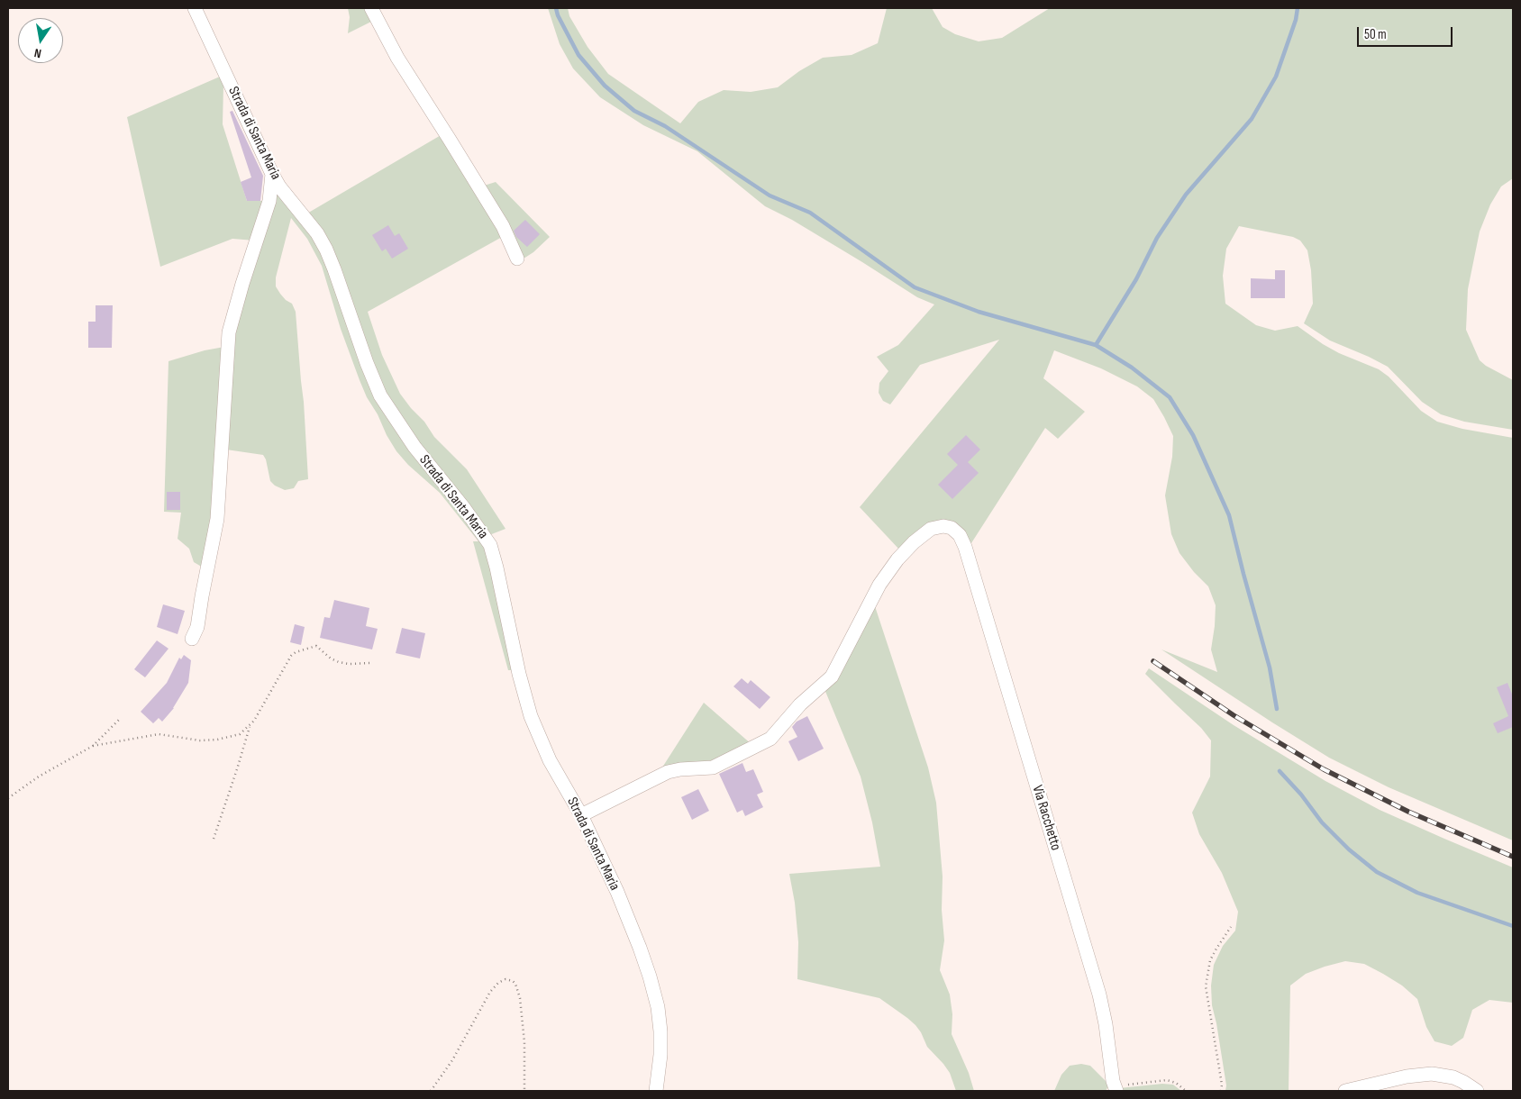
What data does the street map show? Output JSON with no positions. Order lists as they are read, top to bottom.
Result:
{
  "streets": {
    "street": ["Strada di Santa Maria", "Via Racchetto"]
  },
  "crossings": [
    ["Strada di Santa Maria", "Via Racchetto"]
  ],
  "scale_bar": "50 m",
  "north": "bottom"
}
